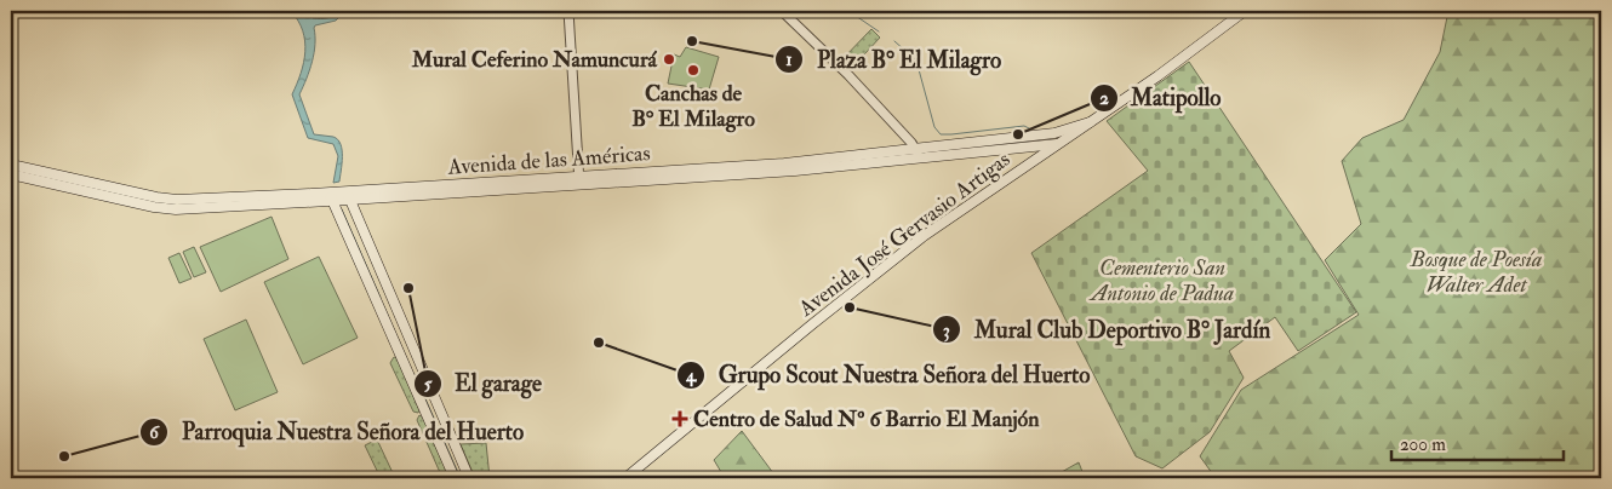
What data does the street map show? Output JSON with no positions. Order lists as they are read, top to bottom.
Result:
{
  "streets": {
    "main road": ["Avenida de las Américas", "Avenida José Gervasio Artigas"]
  },
  "crossings": [
    ["Avenida de las Américas", "Avenida José Gervasio Artigas"]
  ],
  "parks": ["Bosque de Poesía Walter Adet", "Cementerio San Antonio de Padua"],
  "places": {
    "other": [
      "Plaza B° El Milagro",
      "Mural Ceferino Namuncurá",
      "Canchas de B° El Milagro",
      "Matipollo",
      "El garage",
      "Mural Club Deportivo B° Jardín",
      "Grupo Scout Nuestra Señora del Huerto",
      "Parroquia Nuestra Señora del Huerto"
    ],
    "health": ["Centro de Salud Nº 6 Barrio El Manjón"]
  },
  "scale_bar": "200 m"
}
